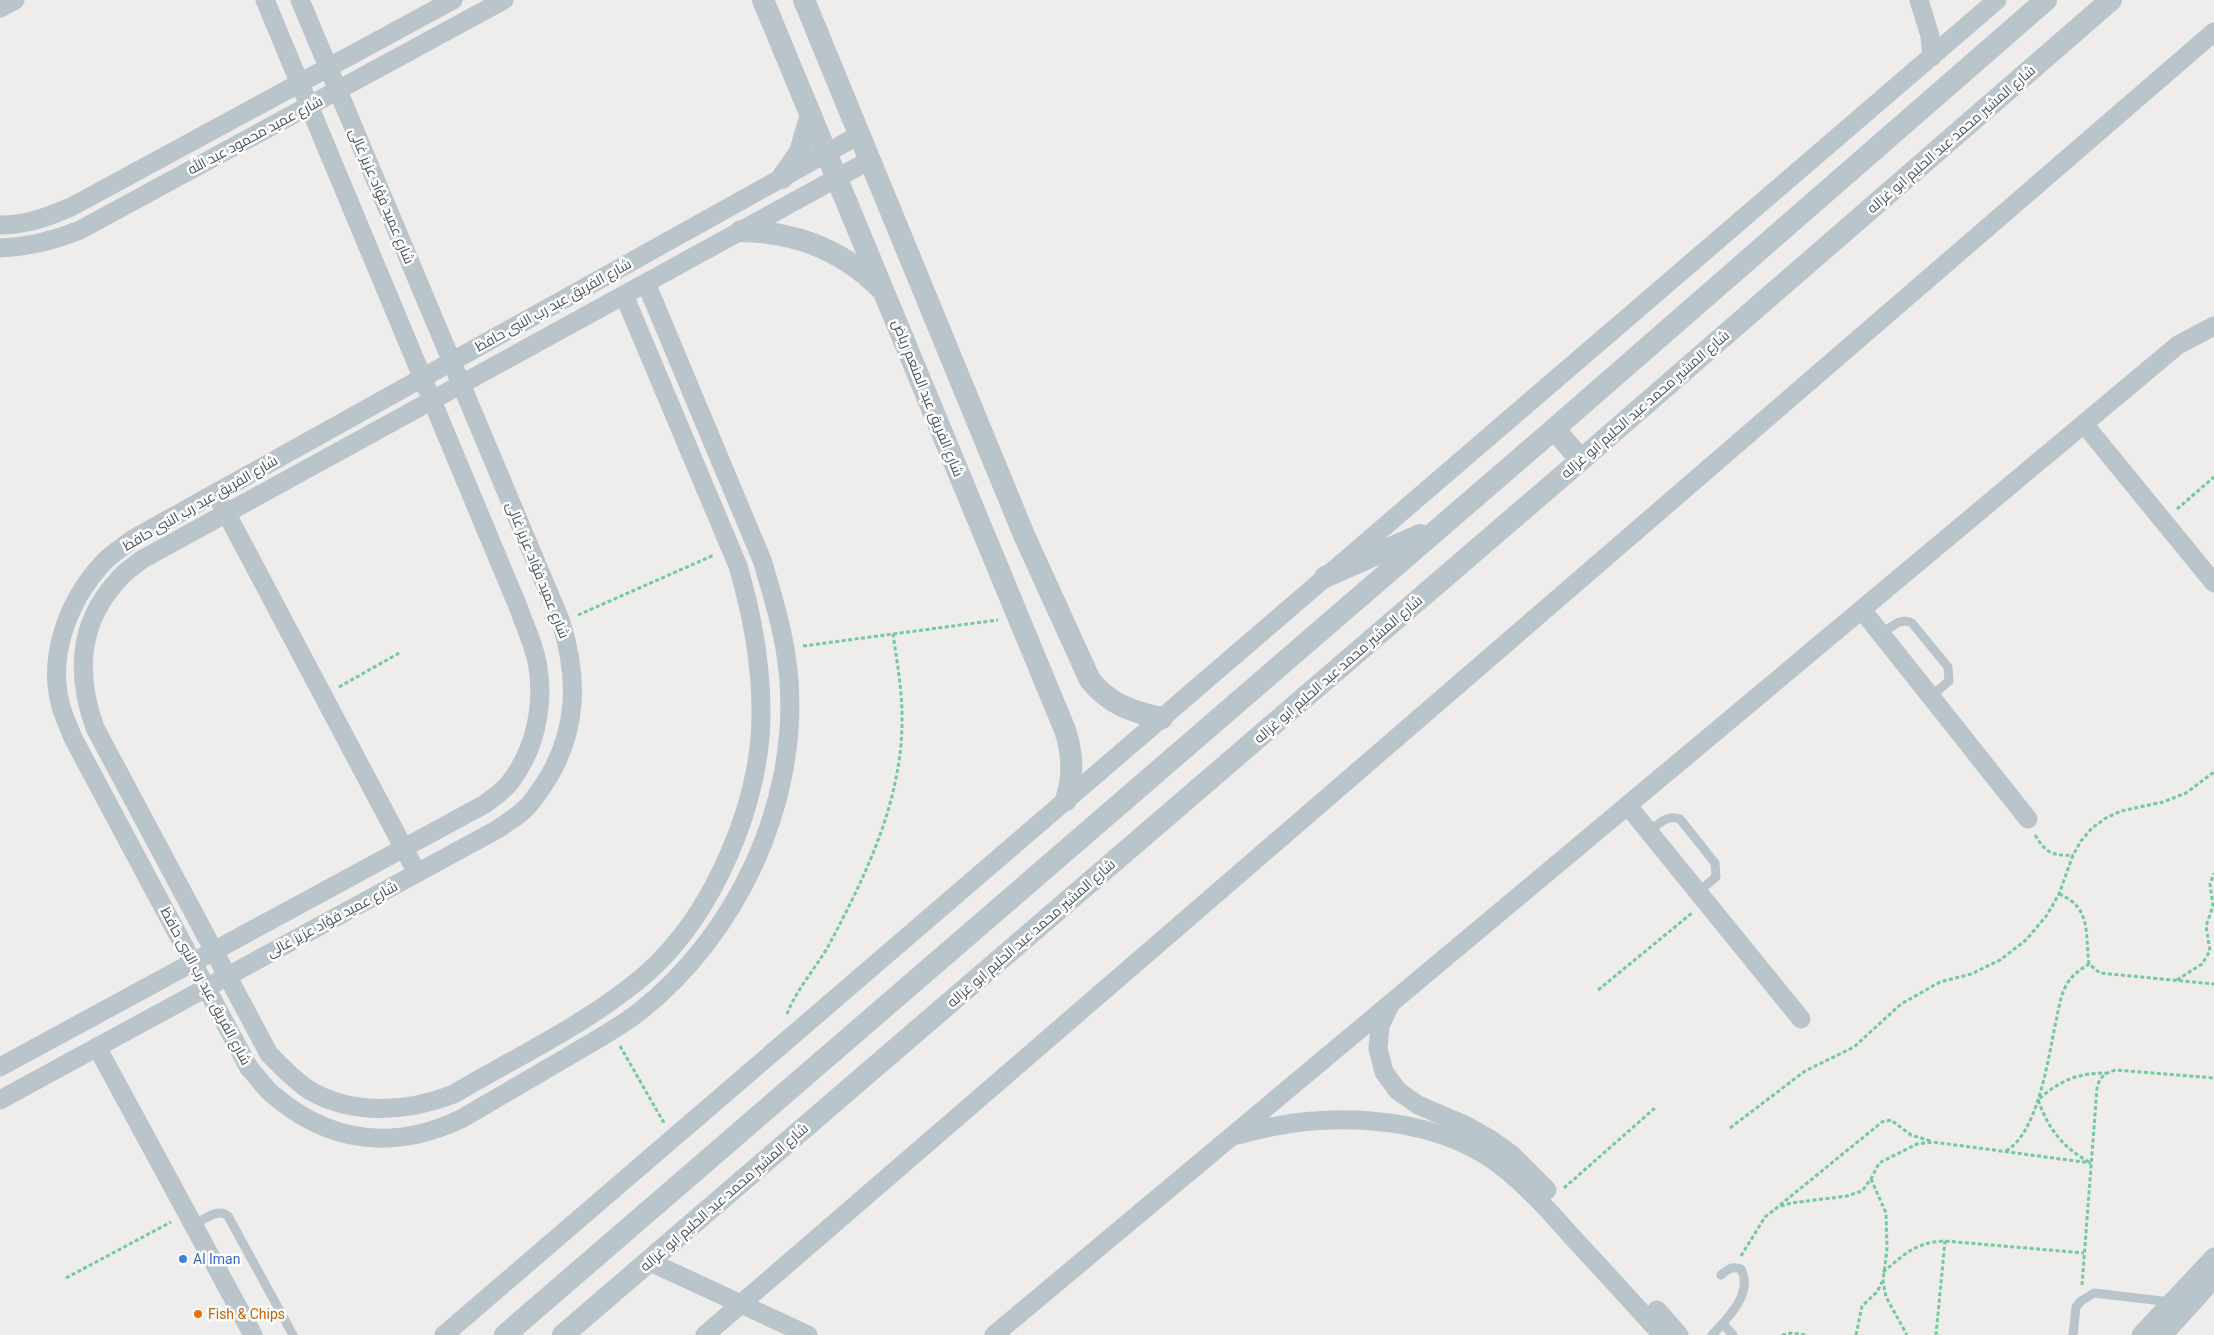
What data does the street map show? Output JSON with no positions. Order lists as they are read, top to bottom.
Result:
{
  "streets": {
    "street": [
      "شارع عميد محمود عبد الله",
      "شارع المشير محمد عبد الحليم ابو غزاله",
      "شارع عميد فؤاد عزيز غالى",
      "شارع الفريق عبد رب النبى حافظ",
      "شارع الفريق عبد المنعم رياض"
    ]
  },
  "crossings": [
    ["شارع عميد محمود عبد الله", "شارع عميد فؤاد عزيز غالى"],
    ["شارع عميد فؤاد عزيز غالى", "شارع الفريق عبد رب النبى حافظ"],
    ["شارع الفريق عبد رب النبى حافظ", "شارع الفريق عبد المنعم رياض"]
  ],
  "places": ["Al Iman", "Fish & Chips"]
}
